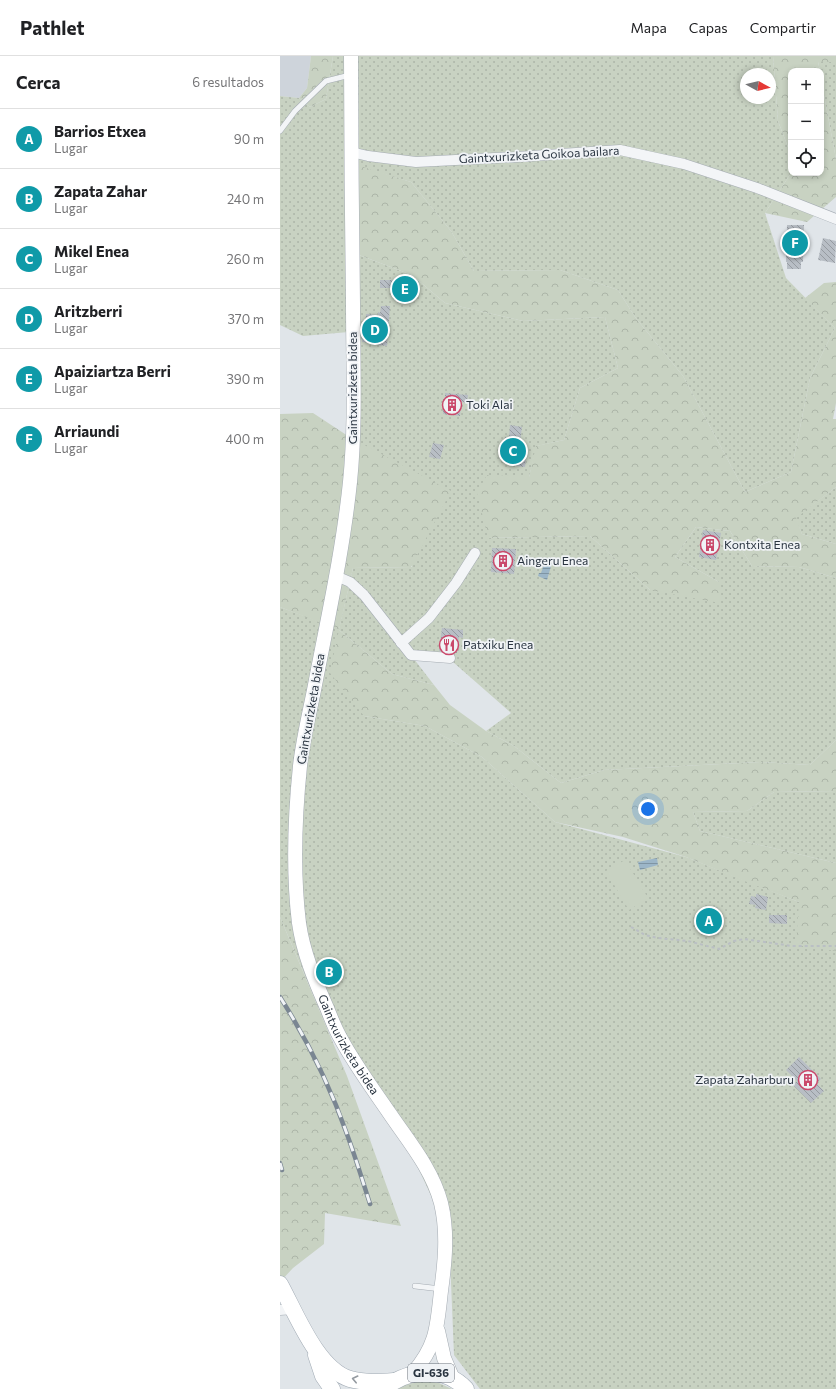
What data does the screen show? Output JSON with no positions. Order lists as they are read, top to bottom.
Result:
{
  "streets": {
    "main road": ["Gaintxurizketa bidea", "GI-636"],
    "street": ["Gaintxurizketa Goikoa bailara"]
  },
  "crossings": [
    ["Gaintxurizketa Goikoa bailara", "Gaintxurizketa bidea"]
  ],
  "places": {
    "building": [
      "Toki Alai",
      "Kontxita Enea",
      "Aingeru Enea",
      "Zapata Zaharburu"
    ],
    "restaurant": ["Patxiku Enea"]
  },
  "north": "right",
  "page": {
    "header": "Pathlet",
    "nav": ["Mapa", "Capas", "Compartir"],
    "heading": ["Cerca", "6 resultados"],
    "map_buttons": ["+", "−"],
    "list": [
      {
        "mark": "A",
        "name": "Barrios Etxea",
        "note": "Lugar",
        "value": "90 m"
      },
      {
        "mark": "B",
        "name": "Zapata Zahar",
        "note": "Lugar",
        "value": "240 m"
      },
      {
        "mark": "C",
        "name": "Mikel Enea",
        "note": "Lugar",
        "value": "260 m"
      },
      {
        "mark": "D",
        "name": "Aritzberri",
        "note": "Lugar",
        "value": "370 m"
      },
      {
        "mark": "E",
        "name": "Apaiziartza Berri",
        "note": "Lugar",
        "value": "390 m"
      },
      {
        "mark": "F",
        "name": "Arriaundi",
        "note": "Lugar",
        "value": "400 m"
      }
    ],
    "pins": [
      "F",
      "E",
      "D",
      "C",
      "A",
      "B"
    ]
  }
}
